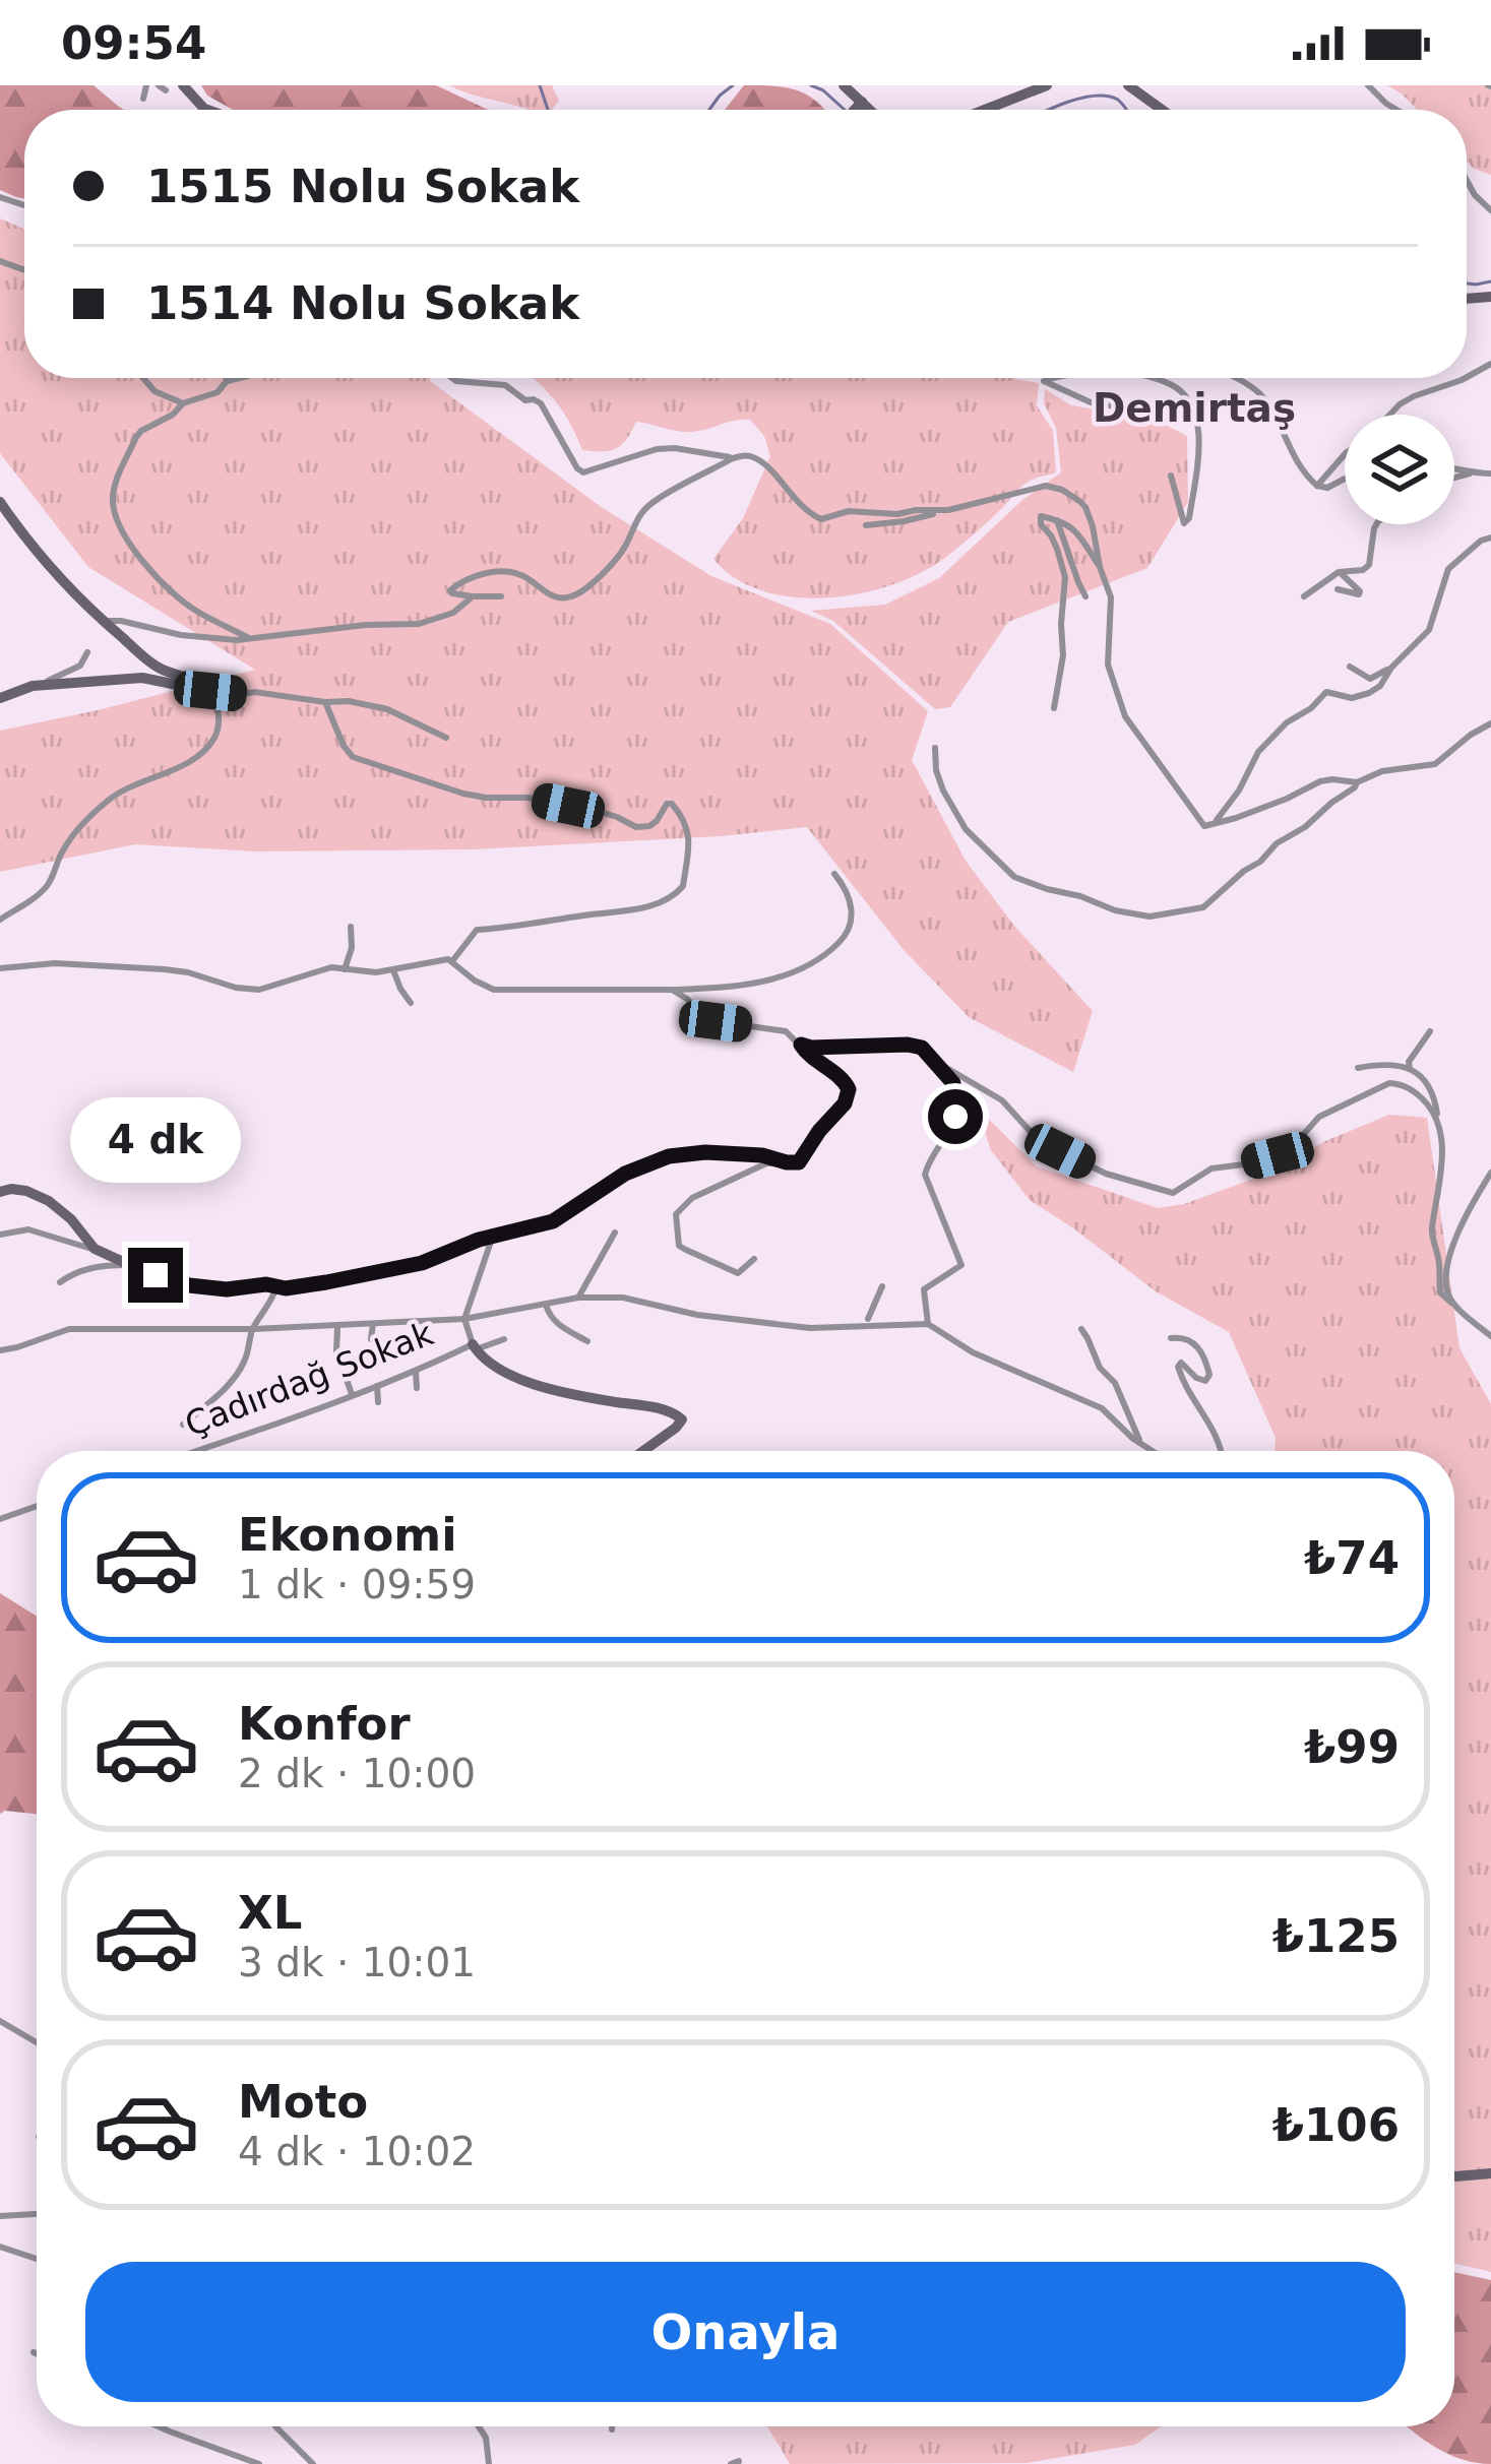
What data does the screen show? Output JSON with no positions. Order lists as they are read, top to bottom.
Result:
{
  "streets": {
    "street": ["Çadırdağ Sokak"]
  },
  "districts": ["Demirtaş"],
  "page": {
    "status": "09:54",
    "banner": ["1515 Nolu Sokak", "1514 Nolu Sokak"],
    "bubble": "4 dk",
    "list": [
      {
        "name": "Ekonomi",
        "note": "1 dk · 09:59",
        "value": "₺74"
      },
      {
        "name": "Konfor",
        "note": "2 dk · 10:00",
        "value": "₺99"
      },
      {
        "name": "XL",
        "note": "3 dk · 10:01",
        "value": "₺125"
      },
      {
        "name": "Moto",
        "note": "4 dk · 10:02",
        "value": "₺106"
      }
    ],
    "buttons": "Onayla"
  }
}
